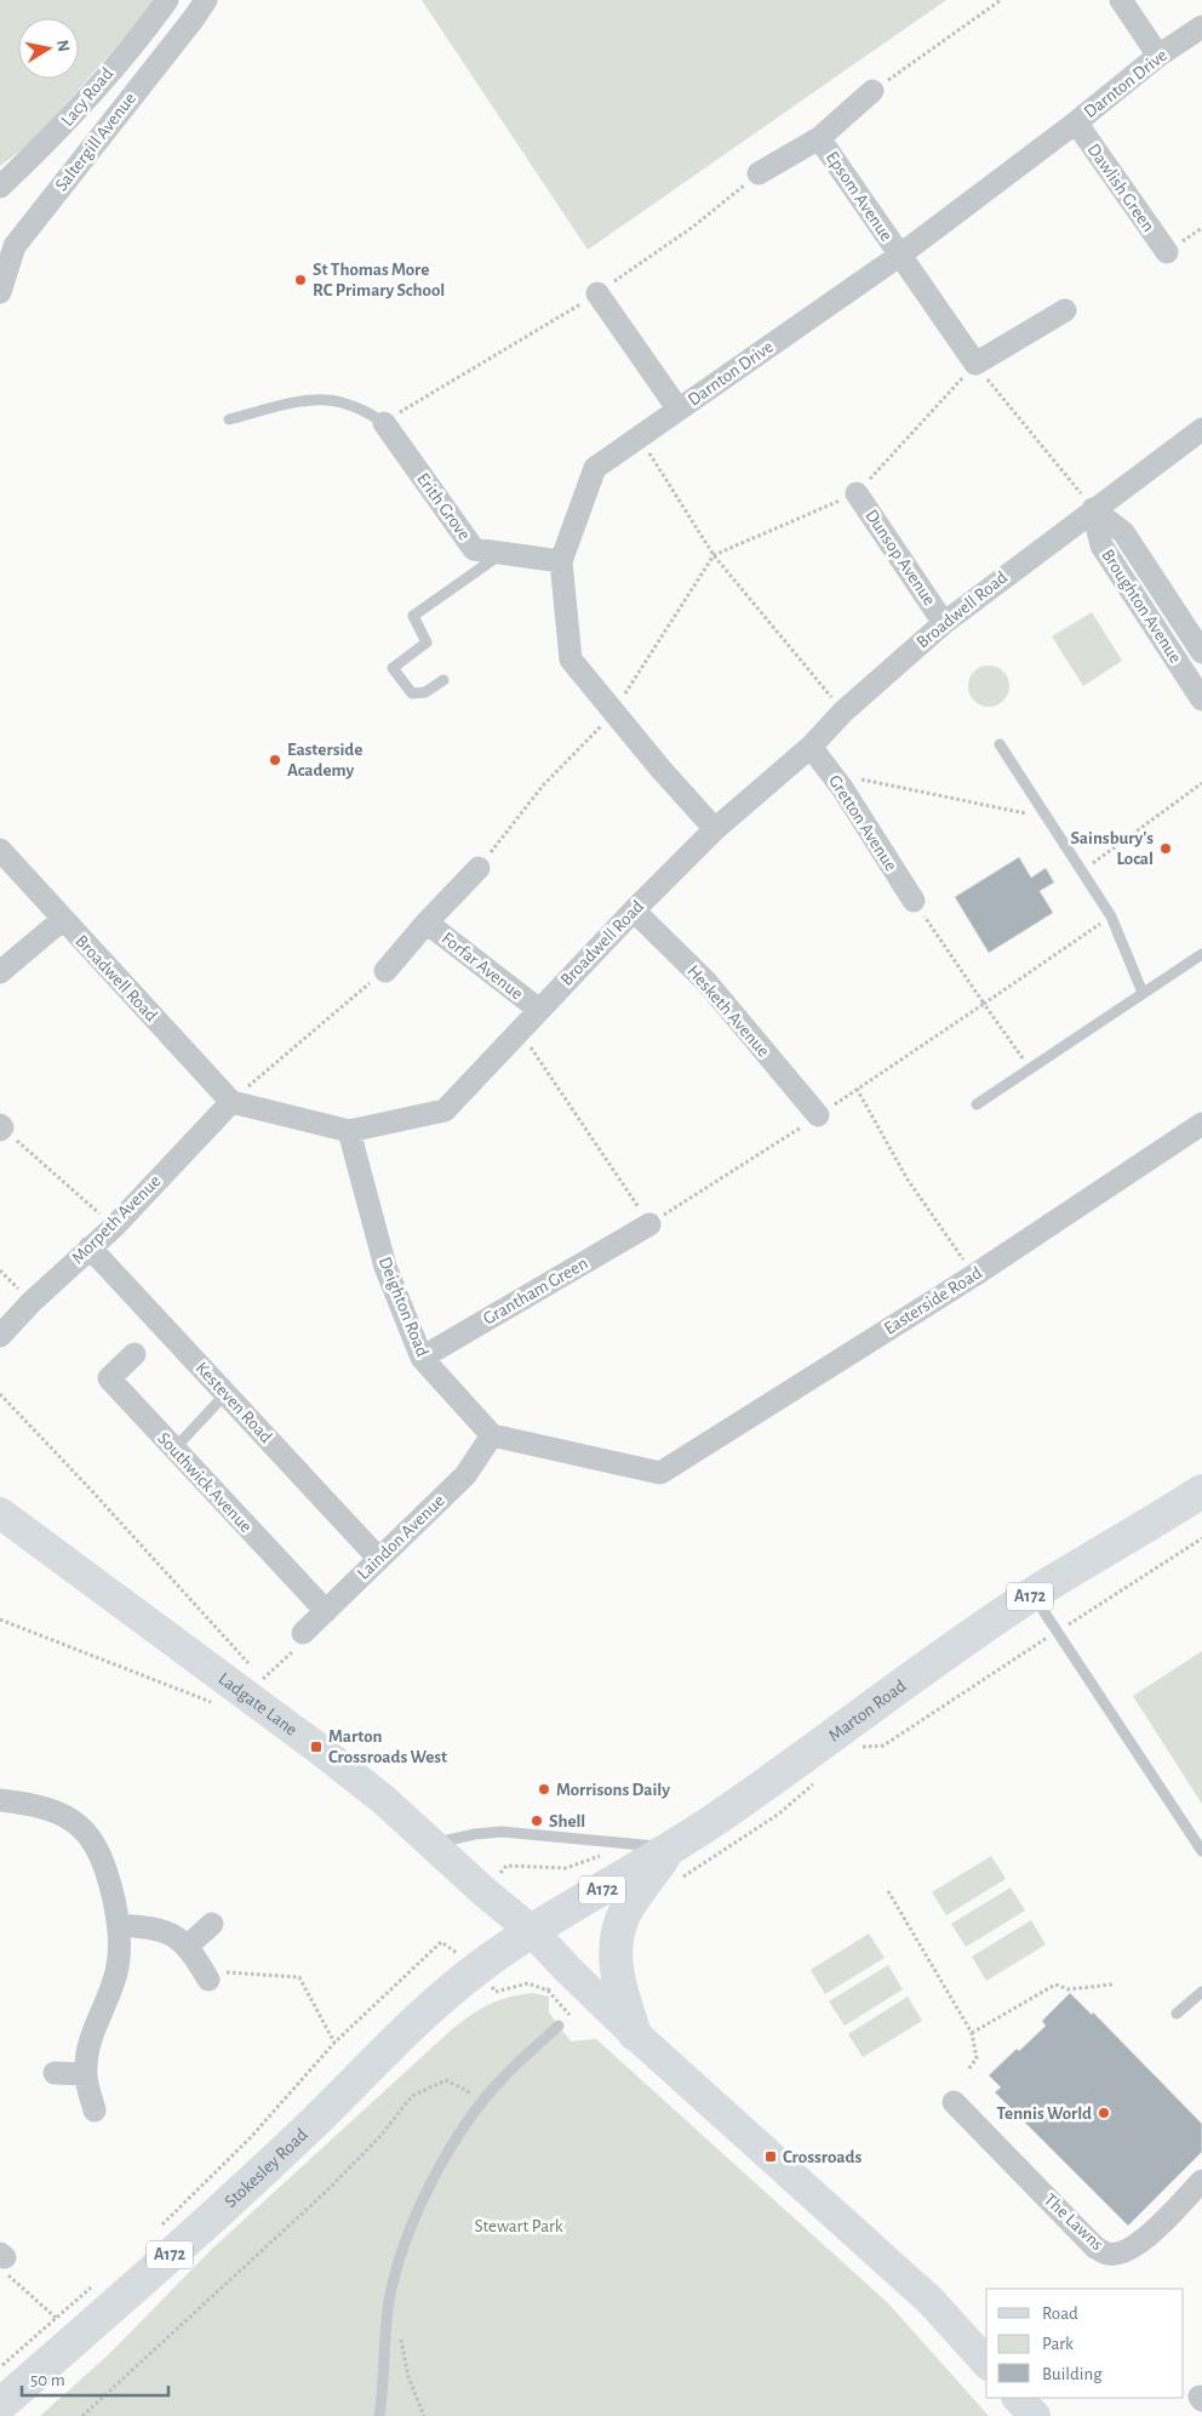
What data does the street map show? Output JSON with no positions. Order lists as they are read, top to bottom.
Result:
{
  "streets": {
    "main road": [
      "A172",
      "Ladgate Lane",
      "Marton Road",
      "Stokesley Road"
    ],
    "street": [
      "Darnton Drive",
      "Lacy Road",
      "Saltergill Avenue",
      "Dawlish Green",
      "Epsom Avenue",
      "Erith Grove",
      "Dunsop Avenue",
      "Broughton Avenue",
      "Broadwell Road",
      "Gretton Avenue",
      "Forfar Avenue",
      "Hesketh Avenue",
      "Morpeth Avenue",
      "Grantham Green",
      "Easterside Road",
      "Deighton Road",
      "Kesteven Road",
      "Southwick Avenue",
      "Laindon Avenue",
      "The Lawns"
    ]
  },
  "crossings": [
    ["Darnton Drive", "Dawlish Green"],
    ["Darnton Drive", "Epsom Avenue"],
    ["Darnton Drive", "Erith Grove"],
    ["Darnton Drive", "Broadwell Road"],
    ["Dunsop Avenue", "Broadwell Road"],
    ["Broughton Avenue", "Broadwell Road"],
    ["Broadwell Road", "Gretton Avenue"],
    ["Broadwell Road", "Forfar Avenue"],
    ["Broadwell Road", "Hesketh Avenue"],
    ["Broadwell Road", "Morpeth Avenue"],
    ["Broadwell Road", "Deighton Road"],
    ["Morpeth Avenue", "Kesteven Road"],
    ["Grantham Green", "Deighton Road"],
    ["Easterside Road", "Deighton Road"],
    ["Easterside Road", "Laindon Avenue"],
    ["Deighton Road", "Laindon Avenue"],
    ["Kesteven Road", "Laindon Avenue"],
    ["Southwick Avenue", "Laindon Avenue"],
    ["A172", "Ladgate Lane"],
    ["A172", "Marton Road"],
    ["Ladgate Lane", "Marton Road"],
    ["Ladgate Lane", "Stokesley Road"],
    ["Marton Road", "Stokesley Road"]
  ],
  "parks": ["Stewart Park"],
  "places": {
    "other": [
      "St Thomas More RC Primary School",
      "Easterside Academy",
      "Sainsbury's Local",
      "Morrisons Daily",
      "Shell",
      "Tennis World"
    ],
    "transit": ["Marton Crossroads West", "Crossroads"]
  },
  "legend": ["Road", "Park", "Building"],
  "scale_bar": "50 m",
  "north": "right"
}
